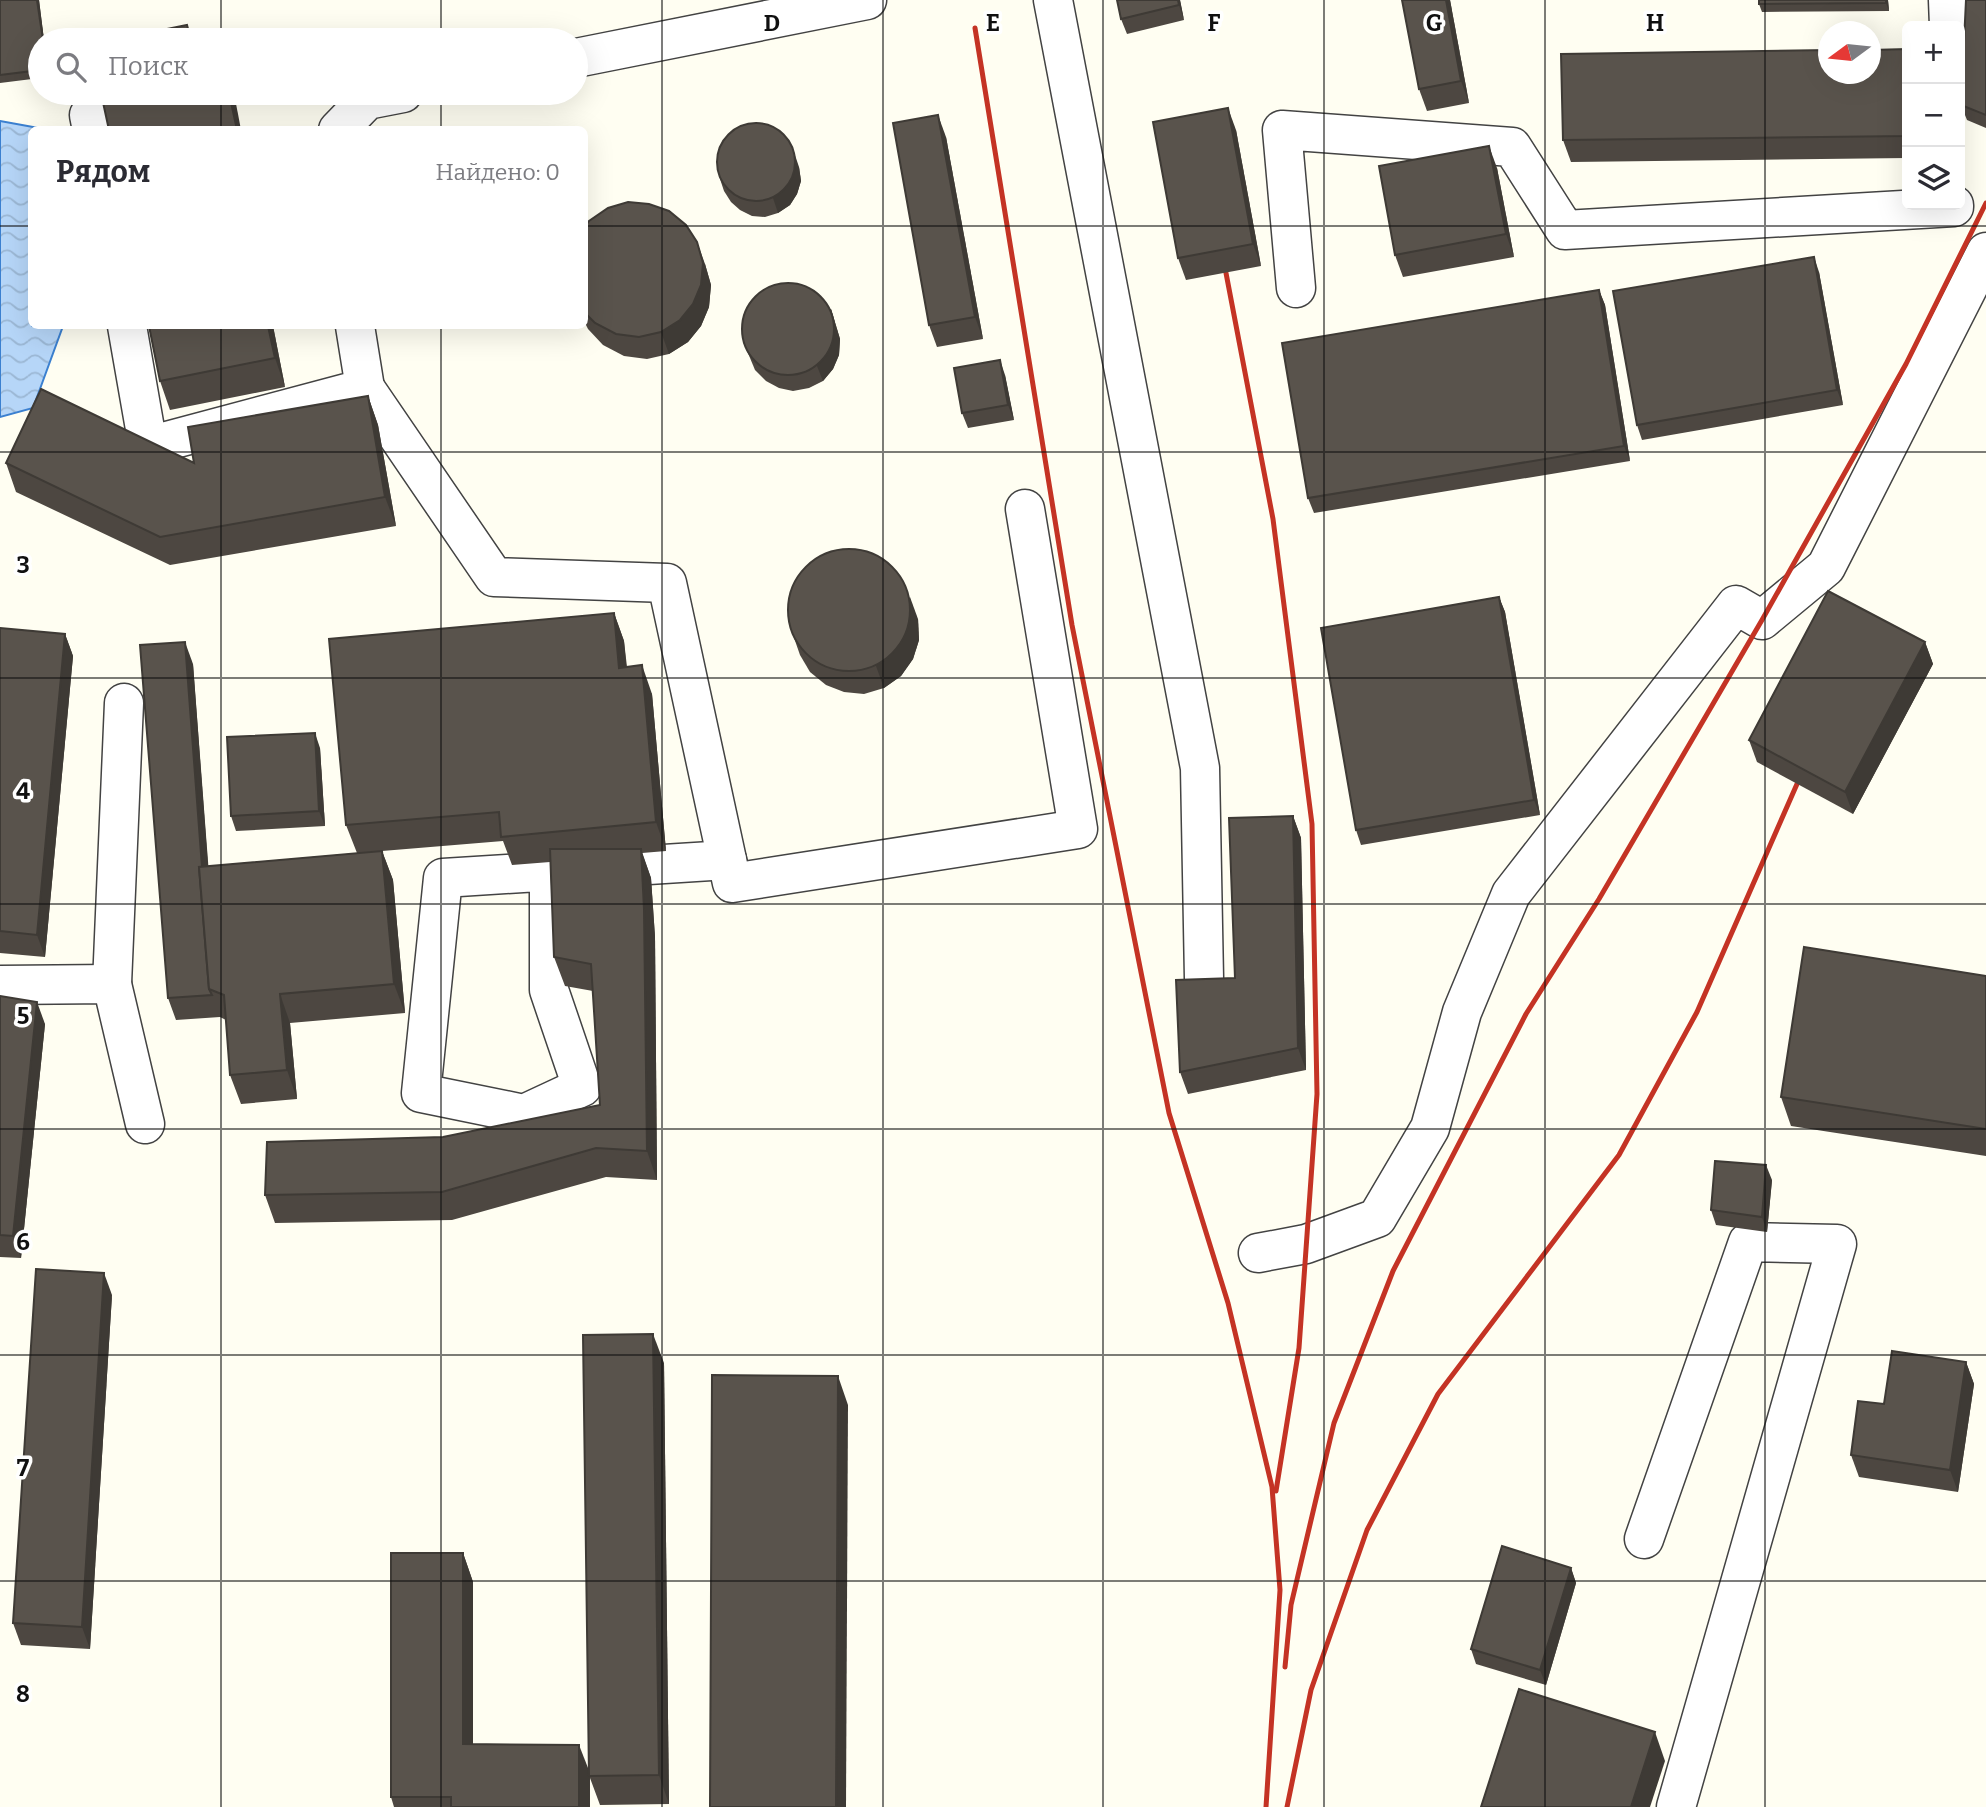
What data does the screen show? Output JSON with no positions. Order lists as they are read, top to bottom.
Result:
{
  "north": "left",
  "page": {
    "map_buttons": ["+", "−"],
    "search": "Поиск",
    "heading": ["Рядом", "Найдено: 0"]
  },
  "grid": {
    "columns": [
      "D",
      "E",
      "F",
      "G",
      "H"
    ],
    "rows": [
      "3",
      "4",
      "5",
      "6",
      "7",
      "8"
    ]
  }
}
